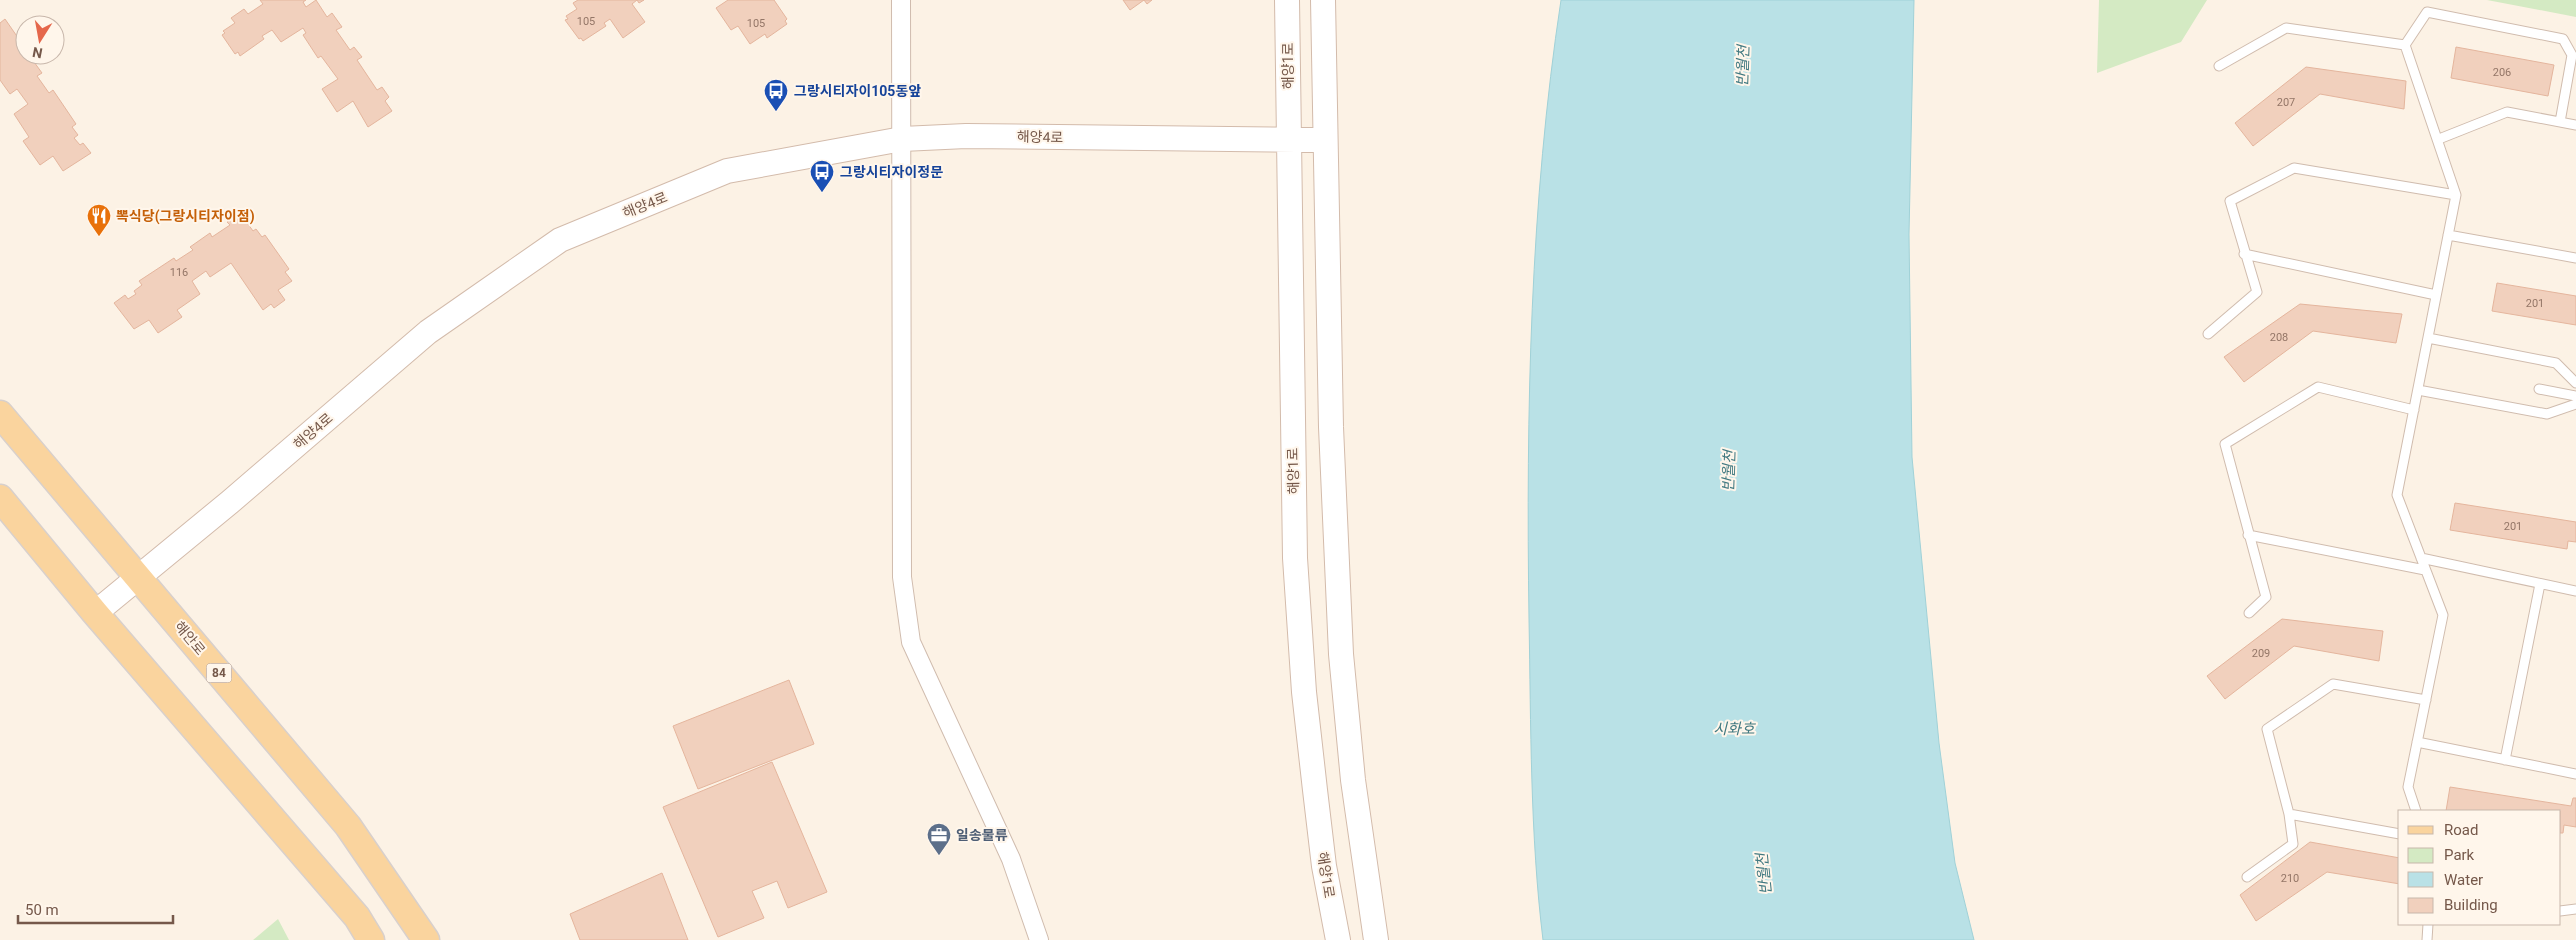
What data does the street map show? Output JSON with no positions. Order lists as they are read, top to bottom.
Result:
{
  "streets": {
    "main road": ["해안로", "84"],
    "street": ["해양1로", "해양4로"]
  },
  "crossings": [
    ["해양1로", "해양4로"],
    ["해양4로", "해안로"]
  ],
  "water": ["반월천", "시화호"],
  "places": {
    "bus stop": ["그랑시티자이105동앞", "그랑시티자이정문"],
    "restaurant": ["뽁식당(그랑시티자이점)"],
    "office": ["일송물류"]
  },
  "house_numbers": [
    "105",
    "105",
    "206",
    "207",
    "116",
    "201",
    "208",
    "201",
    "209",
    "210"
  ],
  "legend": [
    "Road",
    "Park",
    "Water",
    "Building"
  ],
  "scale_bar": "50 m",
  "north": "bottom"
}
